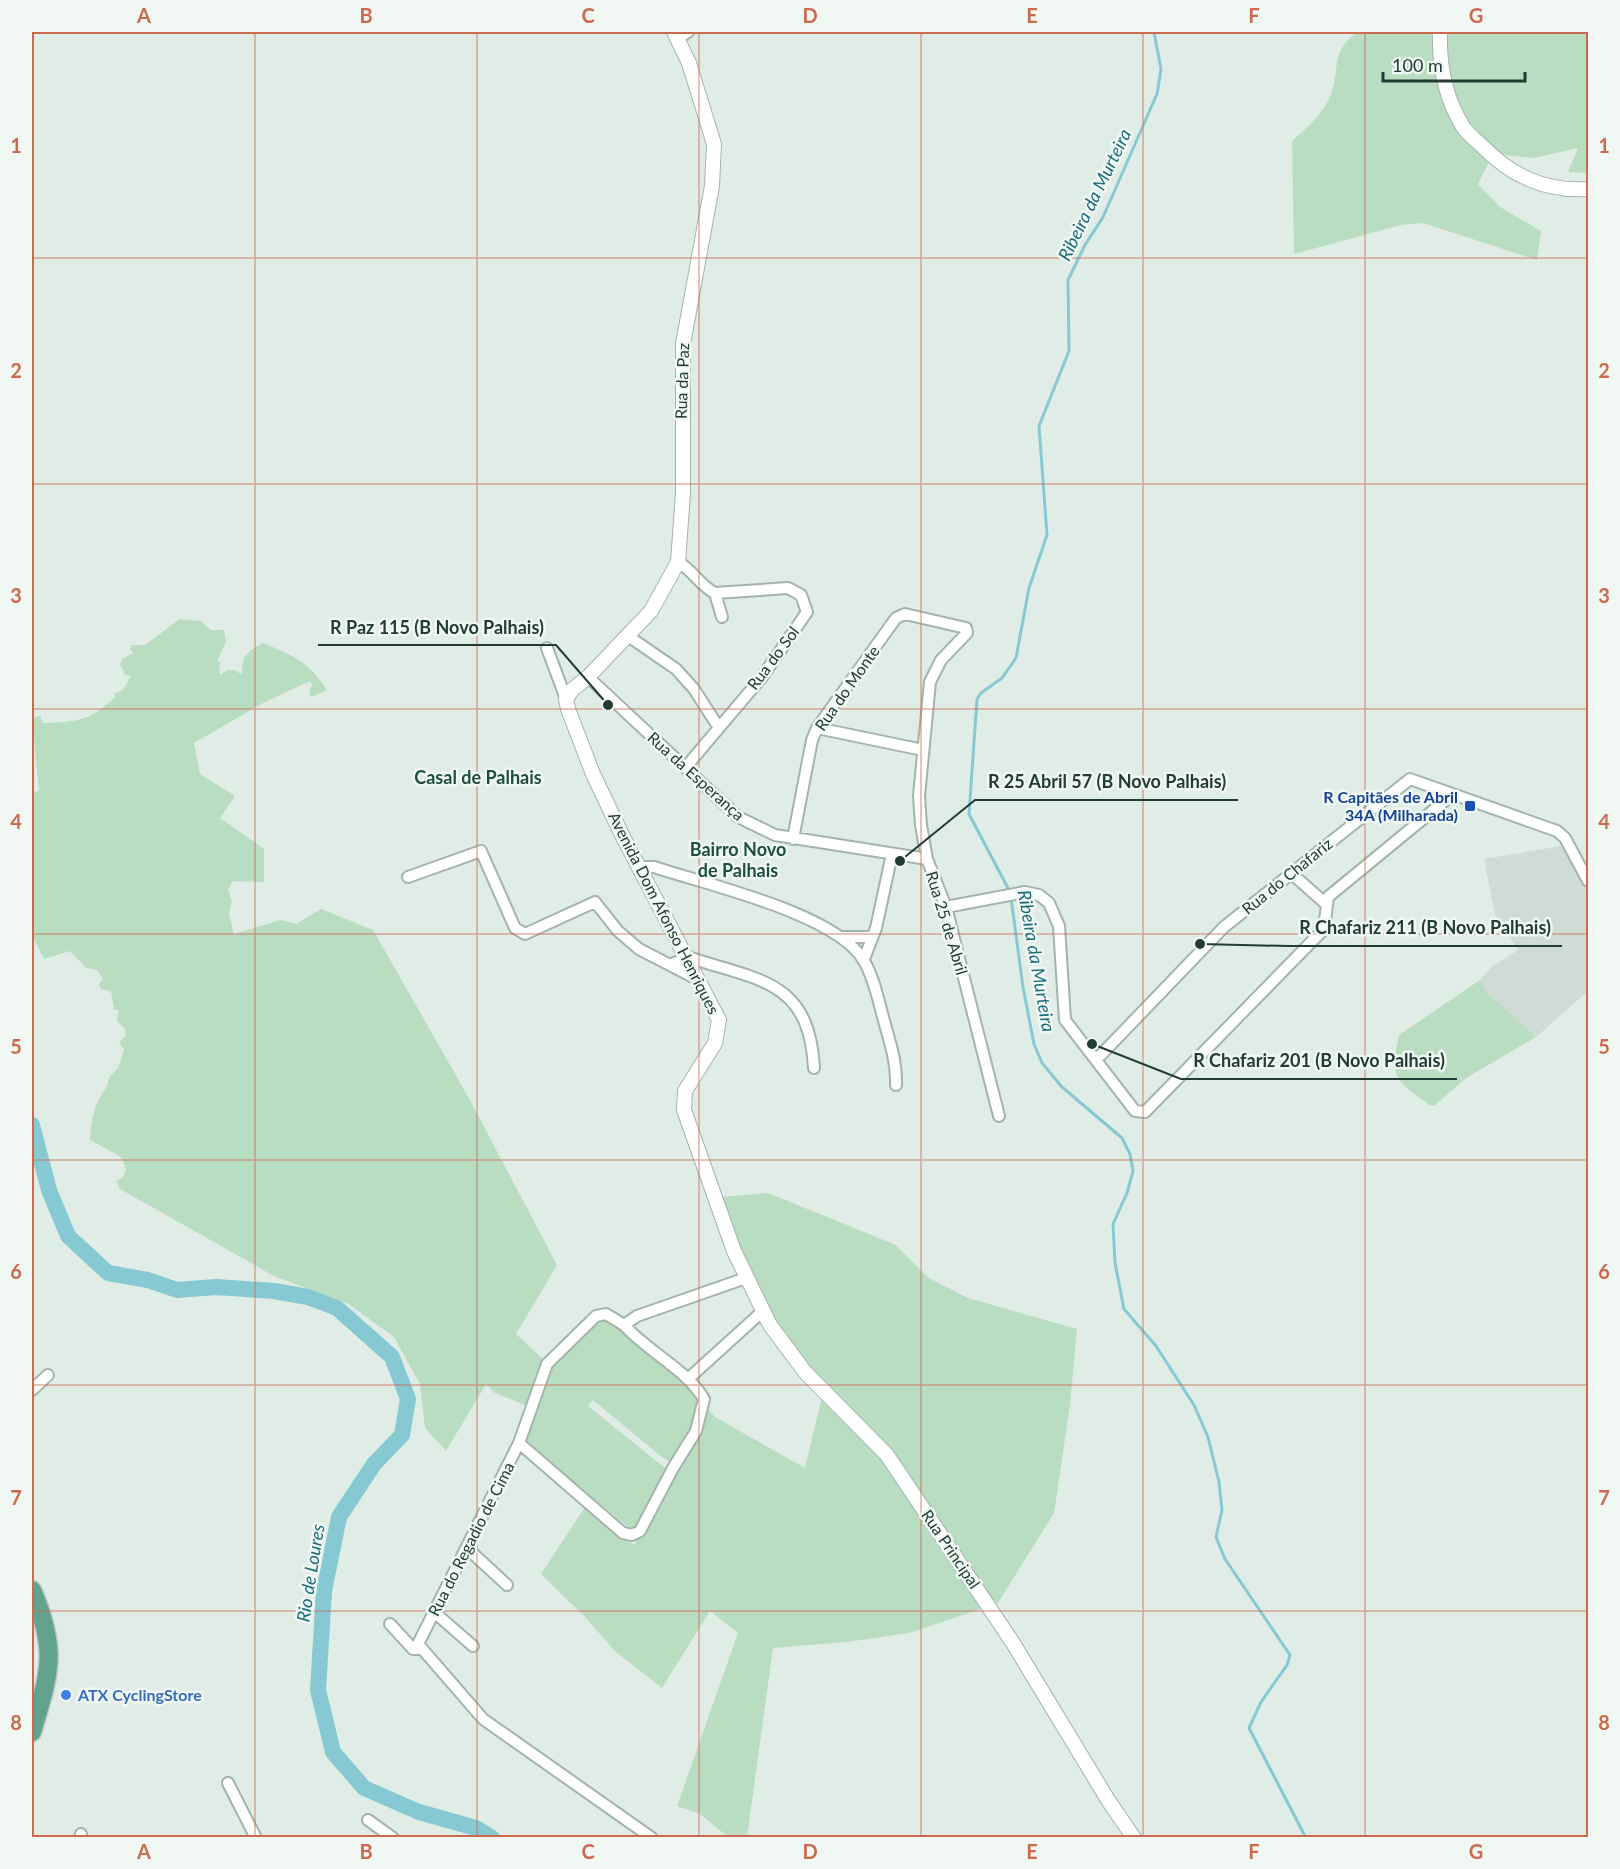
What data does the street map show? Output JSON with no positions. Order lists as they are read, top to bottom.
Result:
{
  "streets": {
    "street": [
      "Rua da Paz",
      "Rua do Sol",
      "Rua do Monte",
      "Rua da Esperança",
      "Rua do Chafariz",
      "Avenida Dom Afonso Henriques",
      "Rua 25 de Abril",
      "Rua do Regadio de Cima",
      "Rua Principal"
    ]
  },
  "crossings": [
    ["Rua da Paz", "Rua da Esperança"],
    ["Rua da Paz", "Avenida Dom Afonso Henriques"],
    ["Rua do Sol", "Rua da Esperança"],
    ["Rua do Monte", "Rua da Esperança"],
    ["Rua do Monte", "Rua 25 de Abril"],
    ["Rua da Esperança", "Rua 25 de Abril"],
    ["Avenida Dom Afonso Henriques", "Rua Principal"]
  ],
  "districts": ["Casal de Palhais", "Bairro Novo de Palhais"],
  "water": ["Ribeira da Murteira", "Rio de Loures"],
  "places": {
    "other": [
      "R Paz 115 (B Novo Palhais)",
      "R 25 Abril 57 (B Novo Palhais)",
      "R Chafariz 211 (B Novo Palhais)",
      "R Chafariz 201 (B Novo Palhais)",
      "ATX CyclingStore"
    ],
    "transit": ["R Capitães de Abril 34A (Milharada)"]
  },
  "scale_bar": "100 m",
  "grid": {
    "columns": [
      "A",
      "B",
      "C",
      "D",
      "E",
      "F",
      "G"
    ],
    "rows": [
      "1",
      "2",
      "3",
      "4",
      "5",
      "6",
      "7",
      "8"
    ]
  }
}
